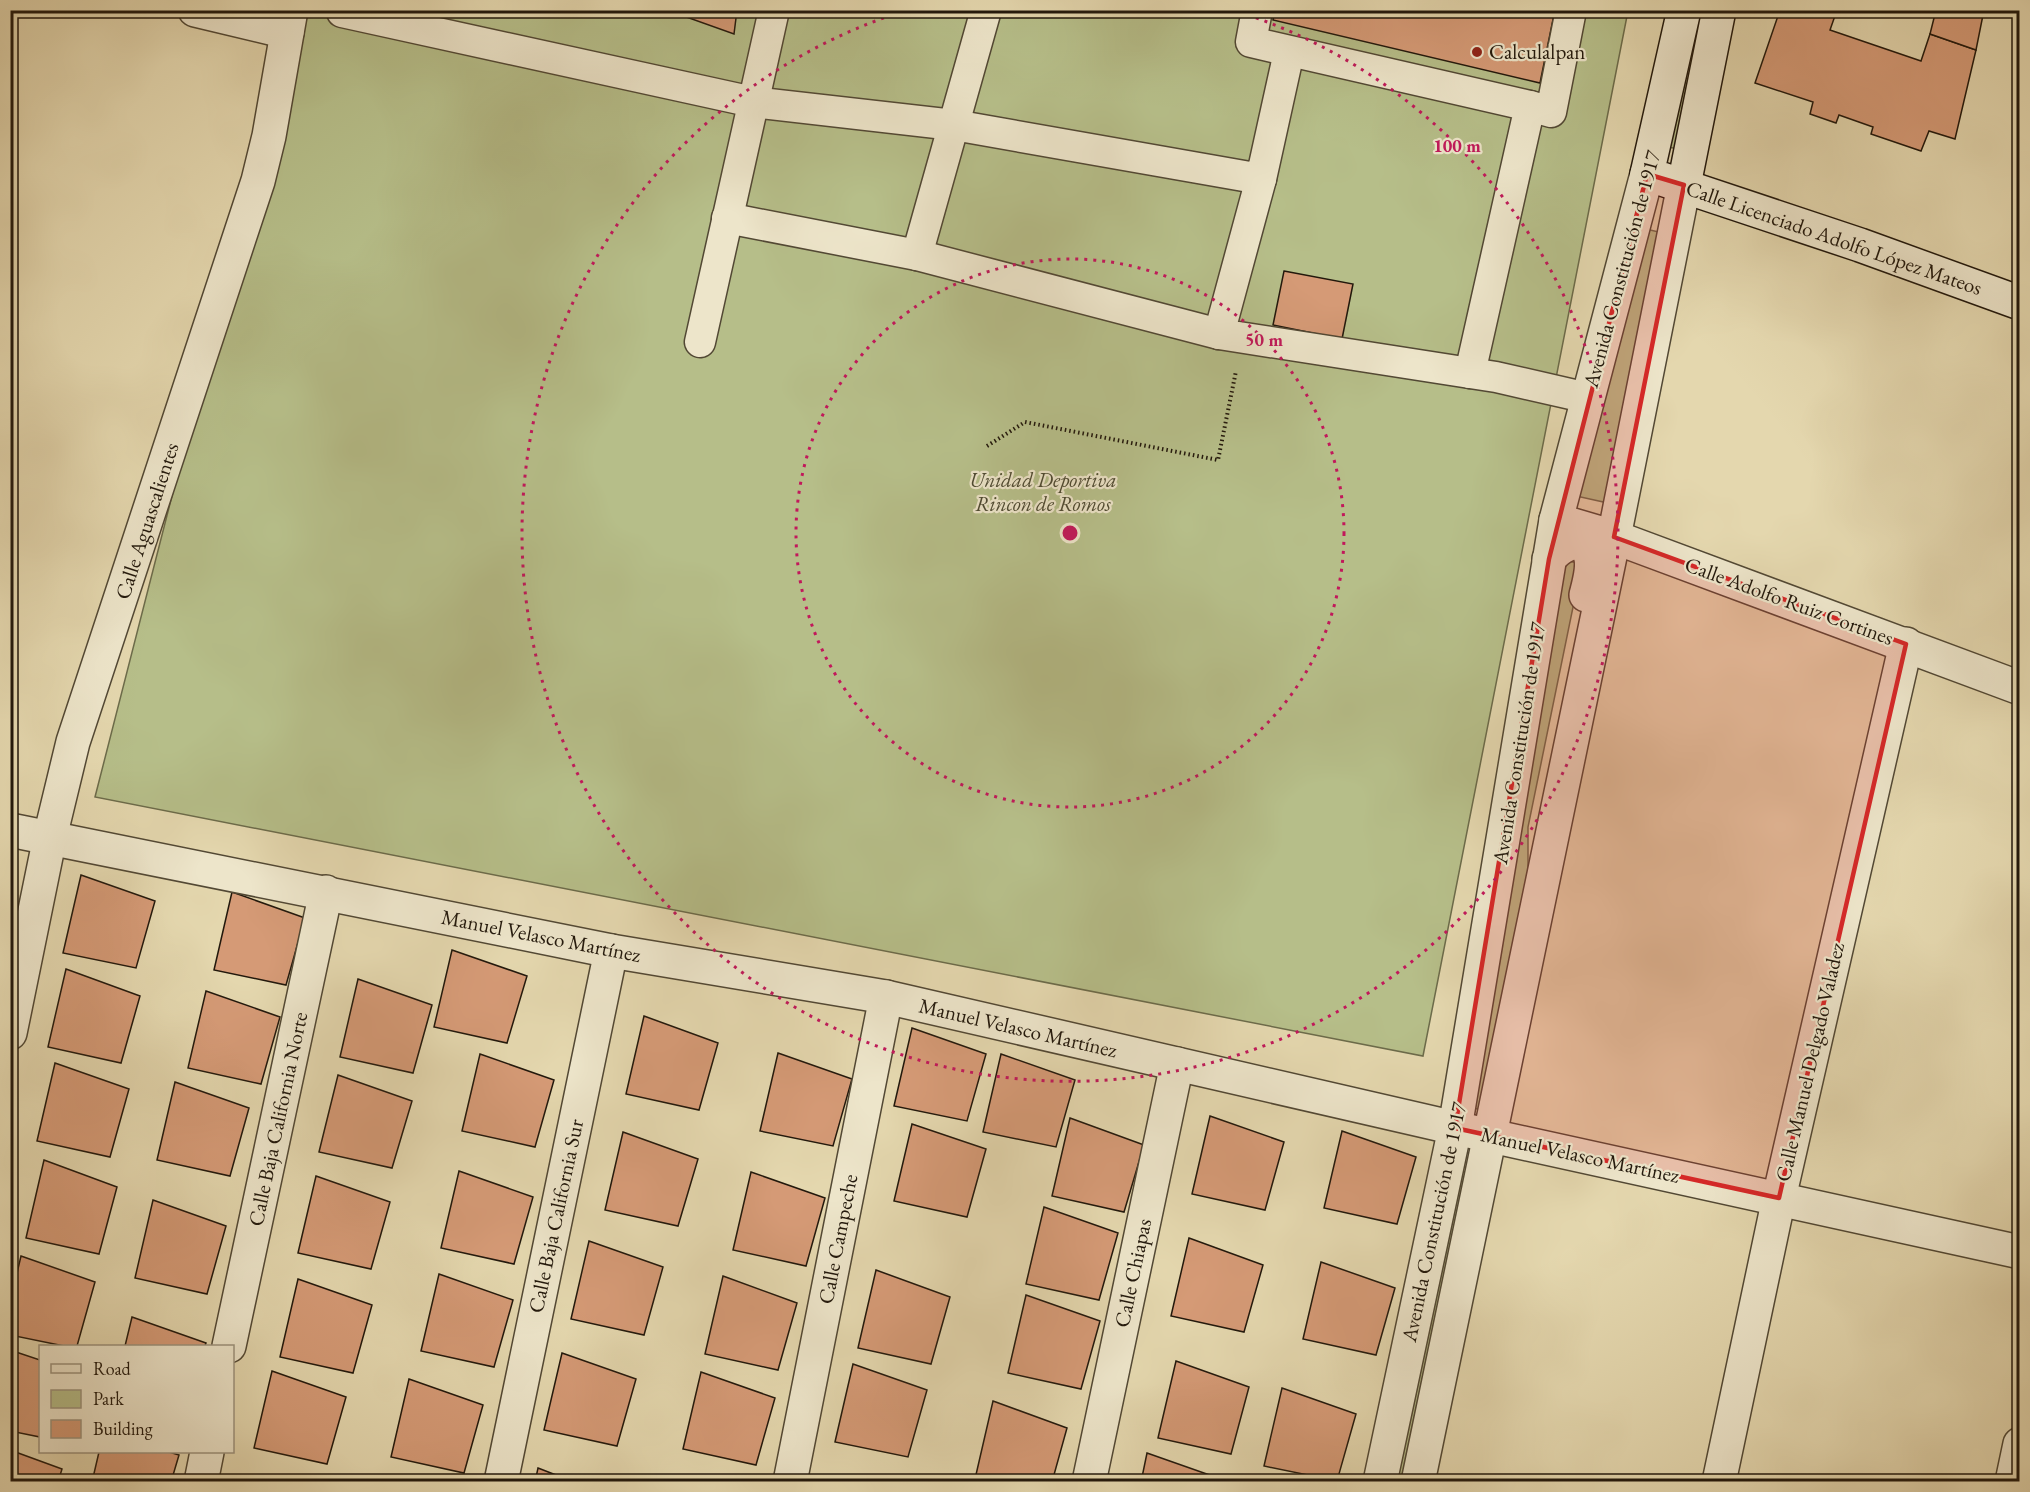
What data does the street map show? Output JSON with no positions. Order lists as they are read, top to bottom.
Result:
{
  "streets": {
    "street": [
      "Calle Licenciado Adolfo López Mateos",
      "Avenida Constitución de 1917",
      "Calle Aguascalientes",
      "Calle Adolfo Ruiz Cortines",
      "Manuel Velasco Martínez",
      "Calle Manuel Delgado Valadez",
      "Calle Baja California Norte",
      "Calle Baja California Sur",
      "Calle Campeche",
      "Calle Chiapas"
    ]
  },
  "crossings": [
    ["Calle Licenciado Adolfo López Mateos", "Avenida Constitución de 1917"],
    ["Avenida Constitución de 1917", "Calle Adolfo Ruiz Cortines"],
    ["Avenida Constitución de 1917", "Manuel Velasco Martínez"],
    ["Calle Aguascalientes", "Manuel Velasco Martínez"],
    ["Calle Adolfo Ruiz Cortines", "Calle Manuel Delgado Valadez"],
    ["Manuel Velasco Martínez", "Calle Manuel Delgado Valadez"],
    ["Manuel Velasco Martínez", "Calle Baja California Norte"],
    ["Manuel Velasco Martínez", "Calle Baja California Sur"],
    ["Manuel Velasco Martínez", "Calle Campeche"],
    ["Manuel Velasco Martínez", "Calle Chiapas"]
  ],
  "parks": ["Unidad Deportiva Rincon de Romos"],
  "places": ["Calculalpan"],
  "legend": ["Road", "Park", "Building"],
  "rings": ["100 m", "50 m"]
}
